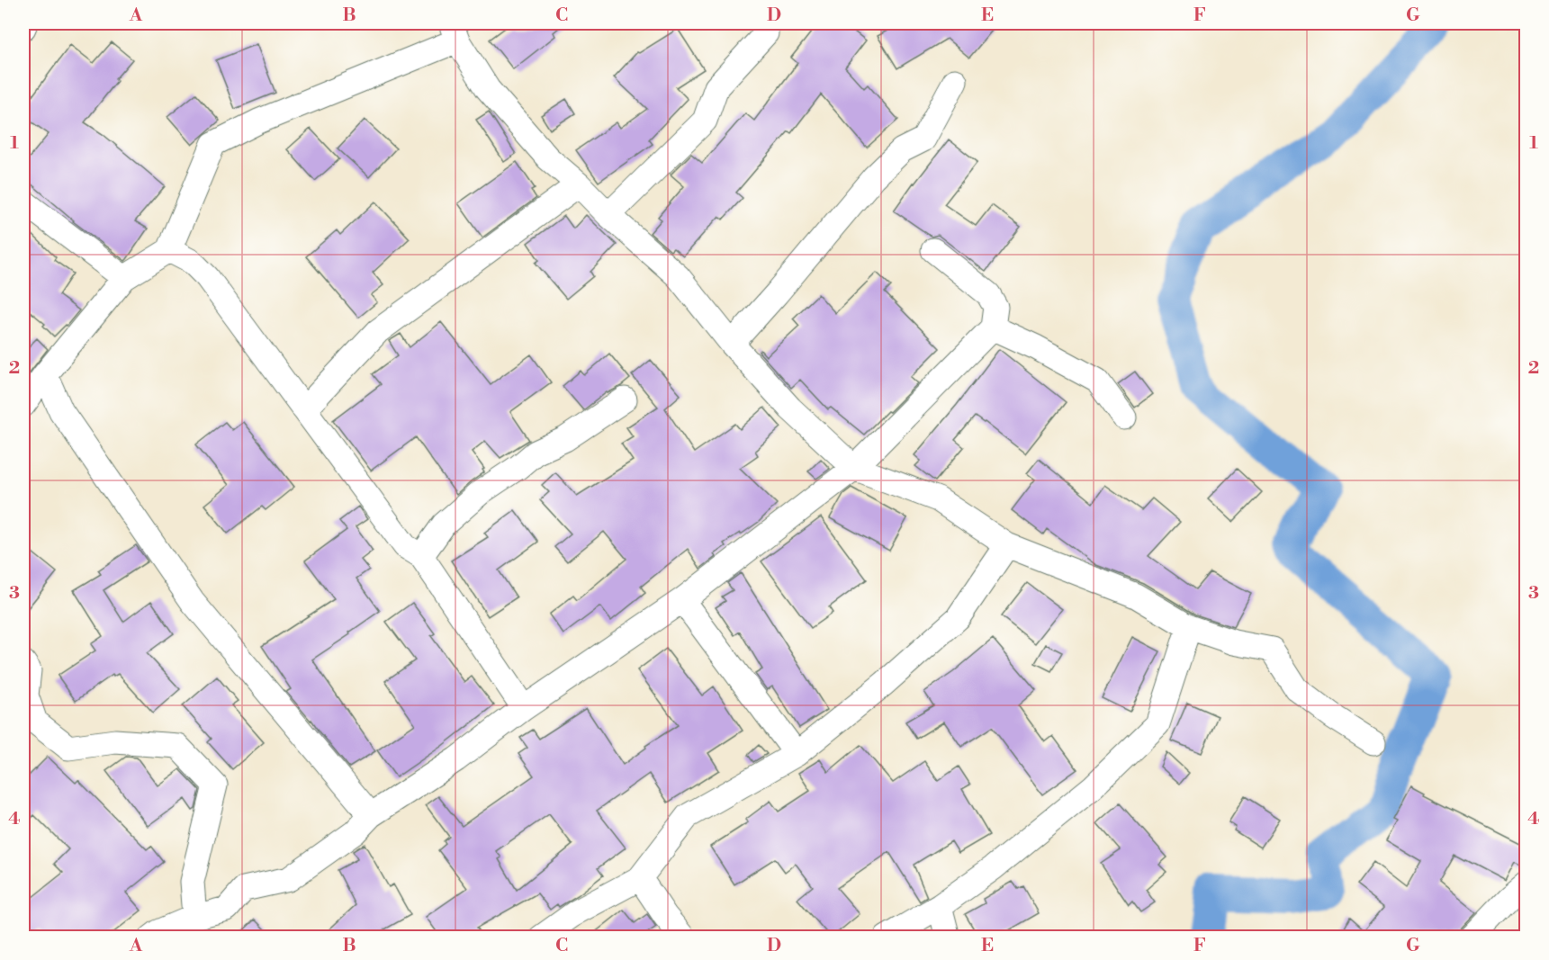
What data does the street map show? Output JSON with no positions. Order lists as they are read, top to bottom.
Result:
{
  "grid": {
    "columns": [
      "A",
      "B",
      "C",
      "D",
      "E",
      "F",
      "G"
    ],
    "rows": [
      "1",
      "2",
      "3",
      "4"
    ]
  }
}
